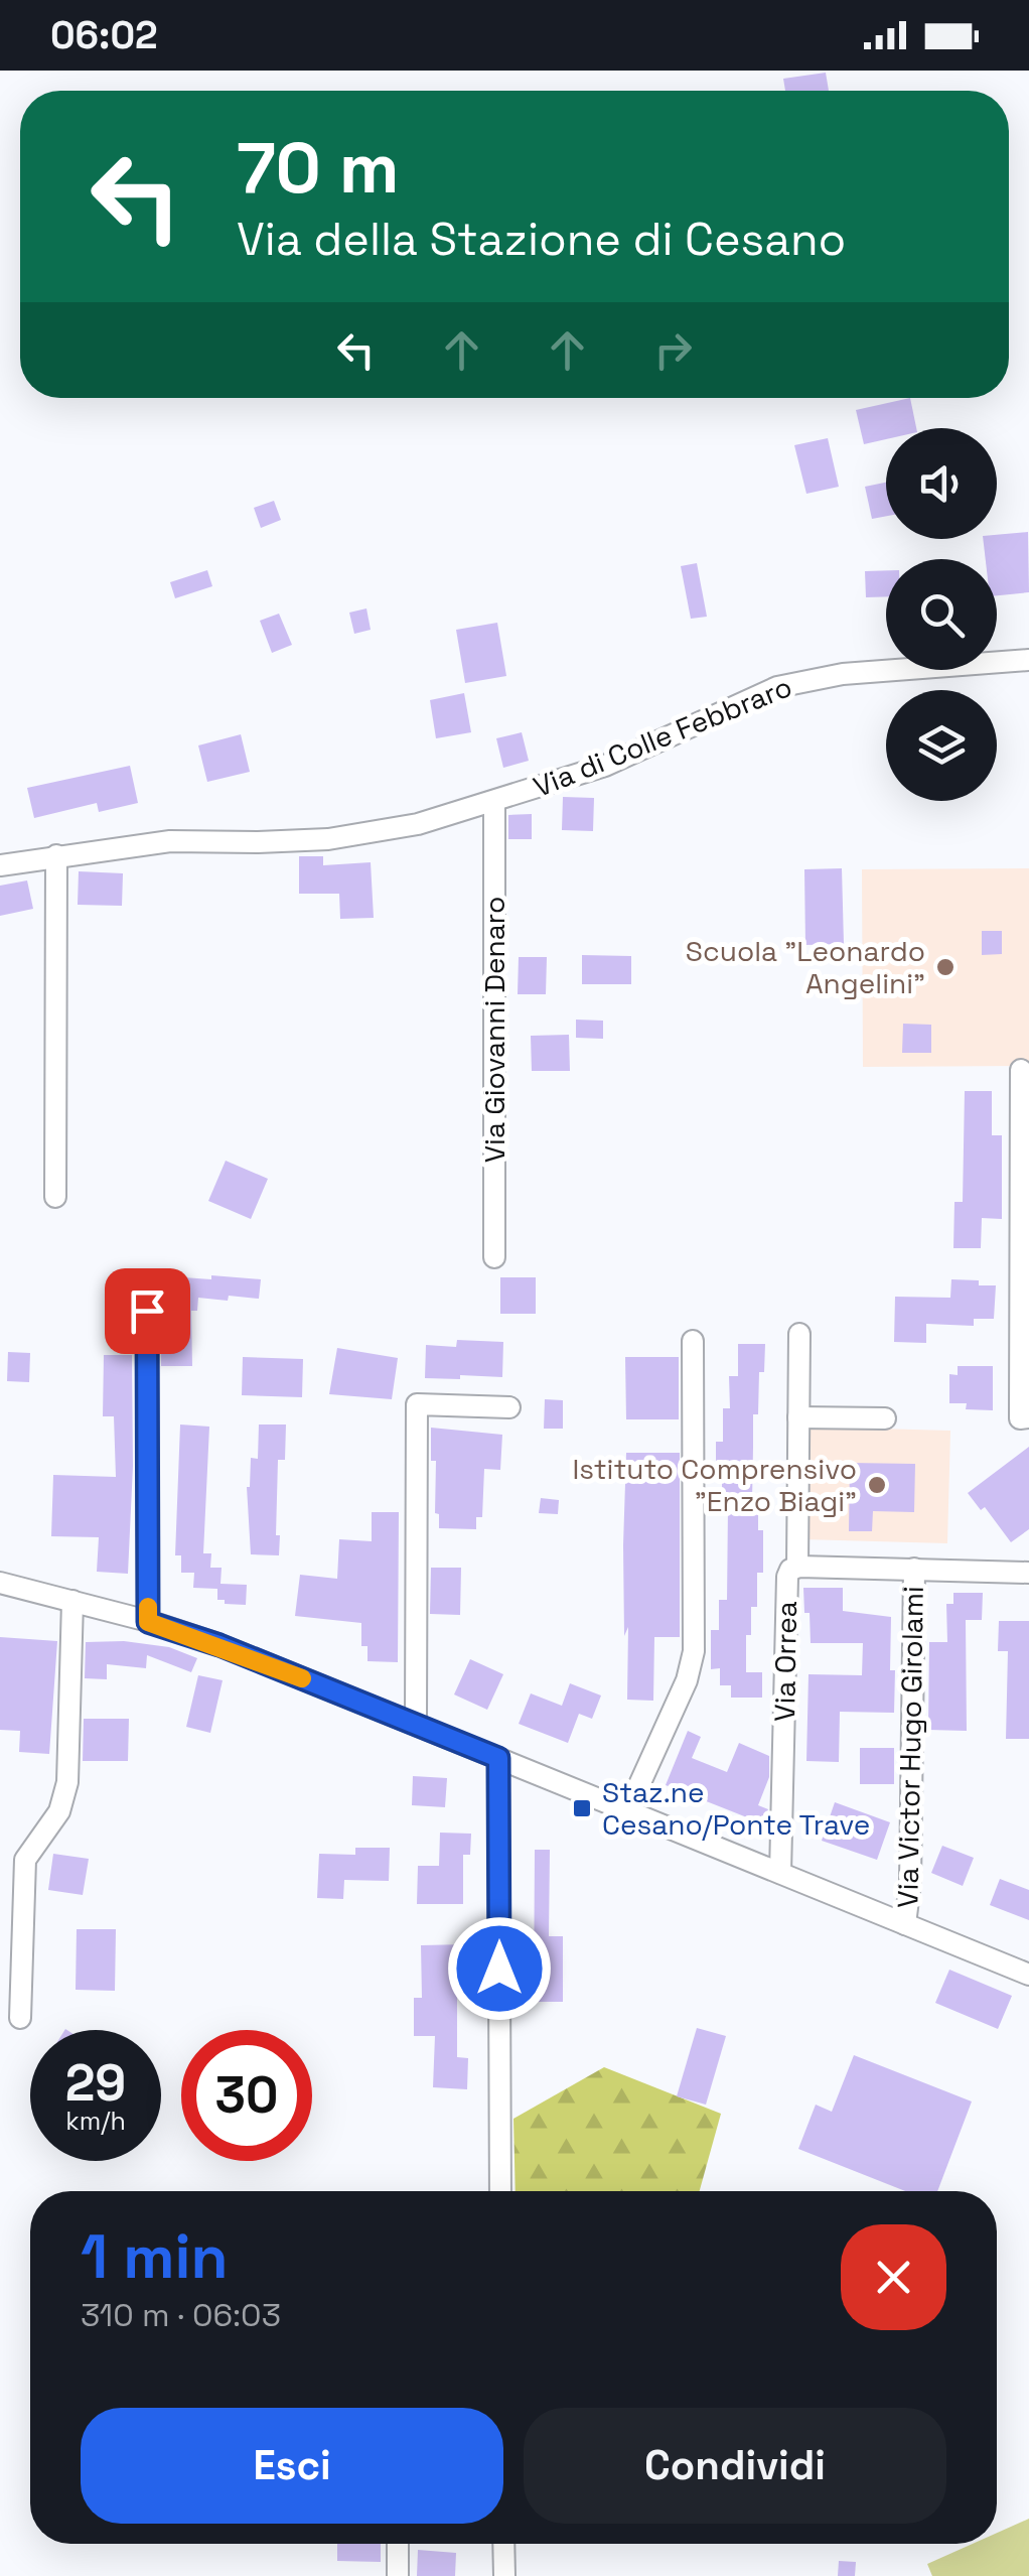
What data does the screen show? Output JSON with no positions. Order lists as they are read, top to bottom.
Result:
{
  "streets": {
    "street": [
      "Via di Colle Febbraro",
      "Via Giovanni Denaro",
      "Via Orrea",
      "Via Victor Hugo Girolami"
    ]
  },
  "crossings": [
    ["Via di Colle Febbraro", "Via Giovanni Denaro"],
    ["Via Orrea", "Via Victor Hugo Girolami"]
  ],
  "places": {
    "other": ["Scuola \"Leonardo Angelini\"", "Istituto Comprensivo \"Enzo Biagi\""],
    "transit": ["Staz.ne Cesano/Ponte Trave"]
  },
  "page": {
    "status": "06:02",
    "turn": ["70 m", "Via della Stazione di Cesano"],
    "speed": "29 km/h",
    "limit": "30",
    "heading": ["1 min", "310 m · 06:03"],
    "buttons": ["Esci", "Condividi"]
  }
}
